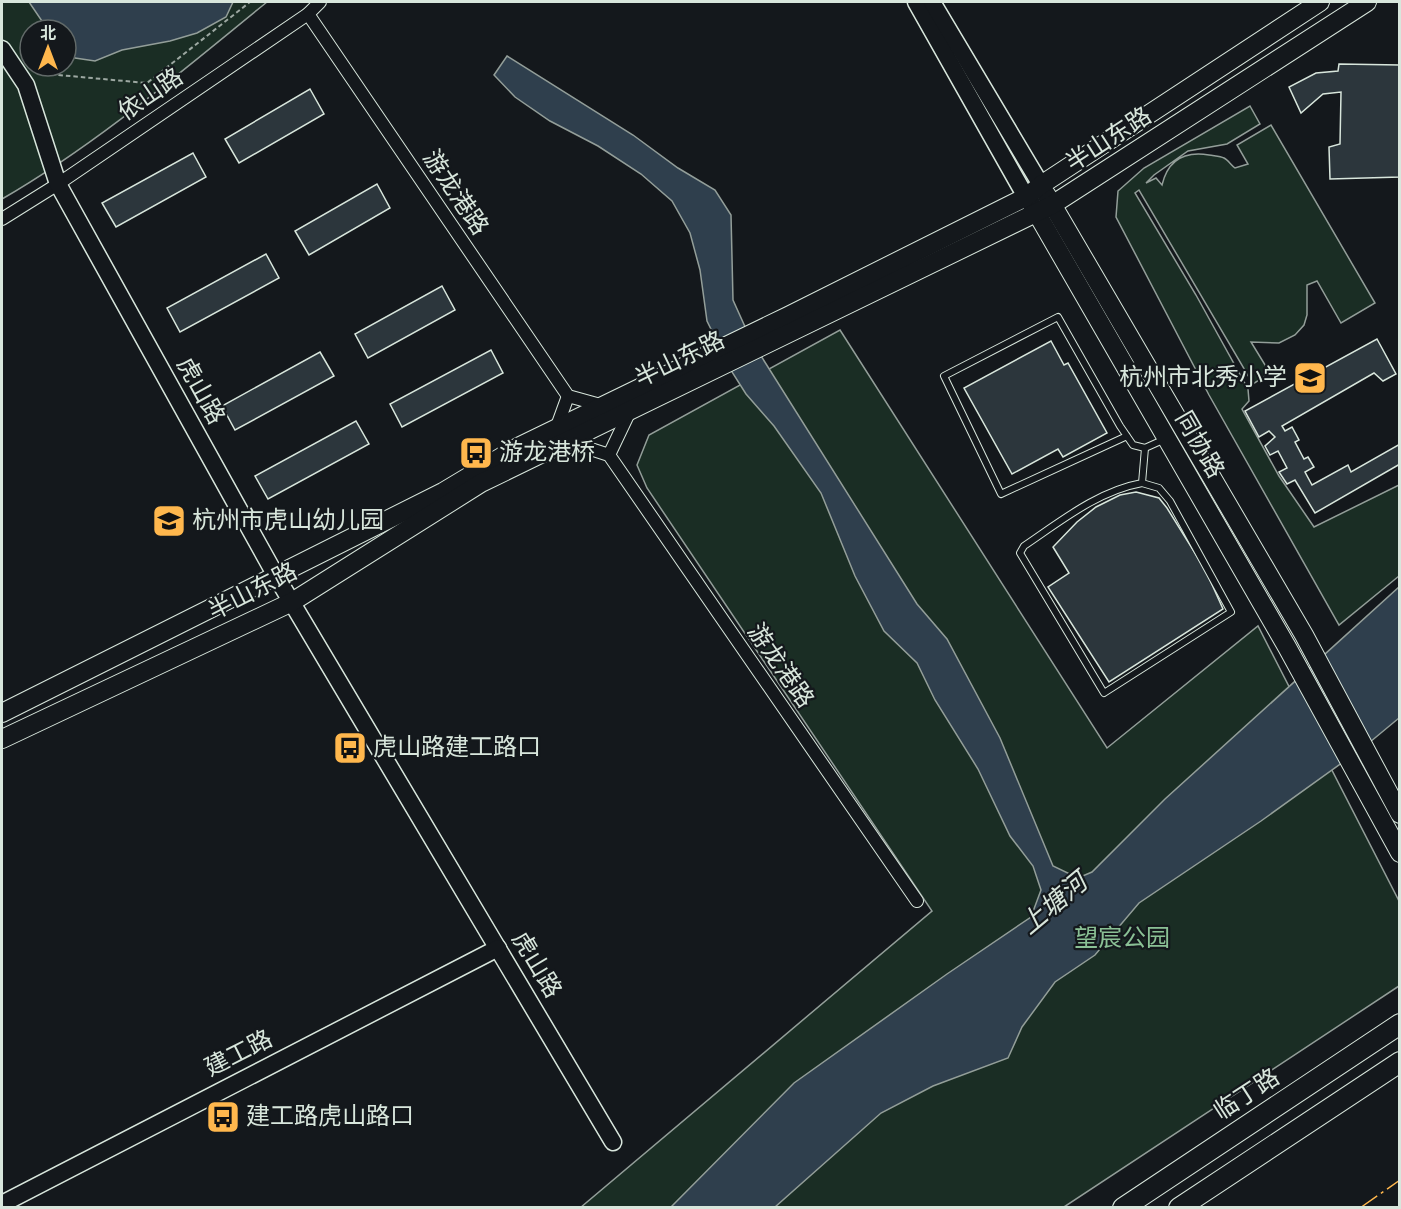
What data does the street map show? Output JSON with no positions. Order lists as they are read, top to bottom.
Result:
{
  "streets": {
    "main road": ["半山东路", "同协路", "临丁路"],
    "street": [
      "依山路",
      "游龙港路",
      "虎山路",
      "建工路"
    ]
  },
  "crossings": [
    ["依山路", "游龙港路"],
    ["依山路", "虎山路"],
    ["半山东路", "虎山路"],
    ["半山东路", "同协路"],
    ["虎山路", "建工路"]
  ],
  "water": ["上塘河"],
  "parks": ["望宸公园"],
  "places": {
    "school or university": ["杭州市北秀小学", "杭州市虎山幼儿园"],
    "bus stop": ["游龙港桥", "虎山路建工路口", "建工路虎山路口"]
  },
  "north": "top"
}
